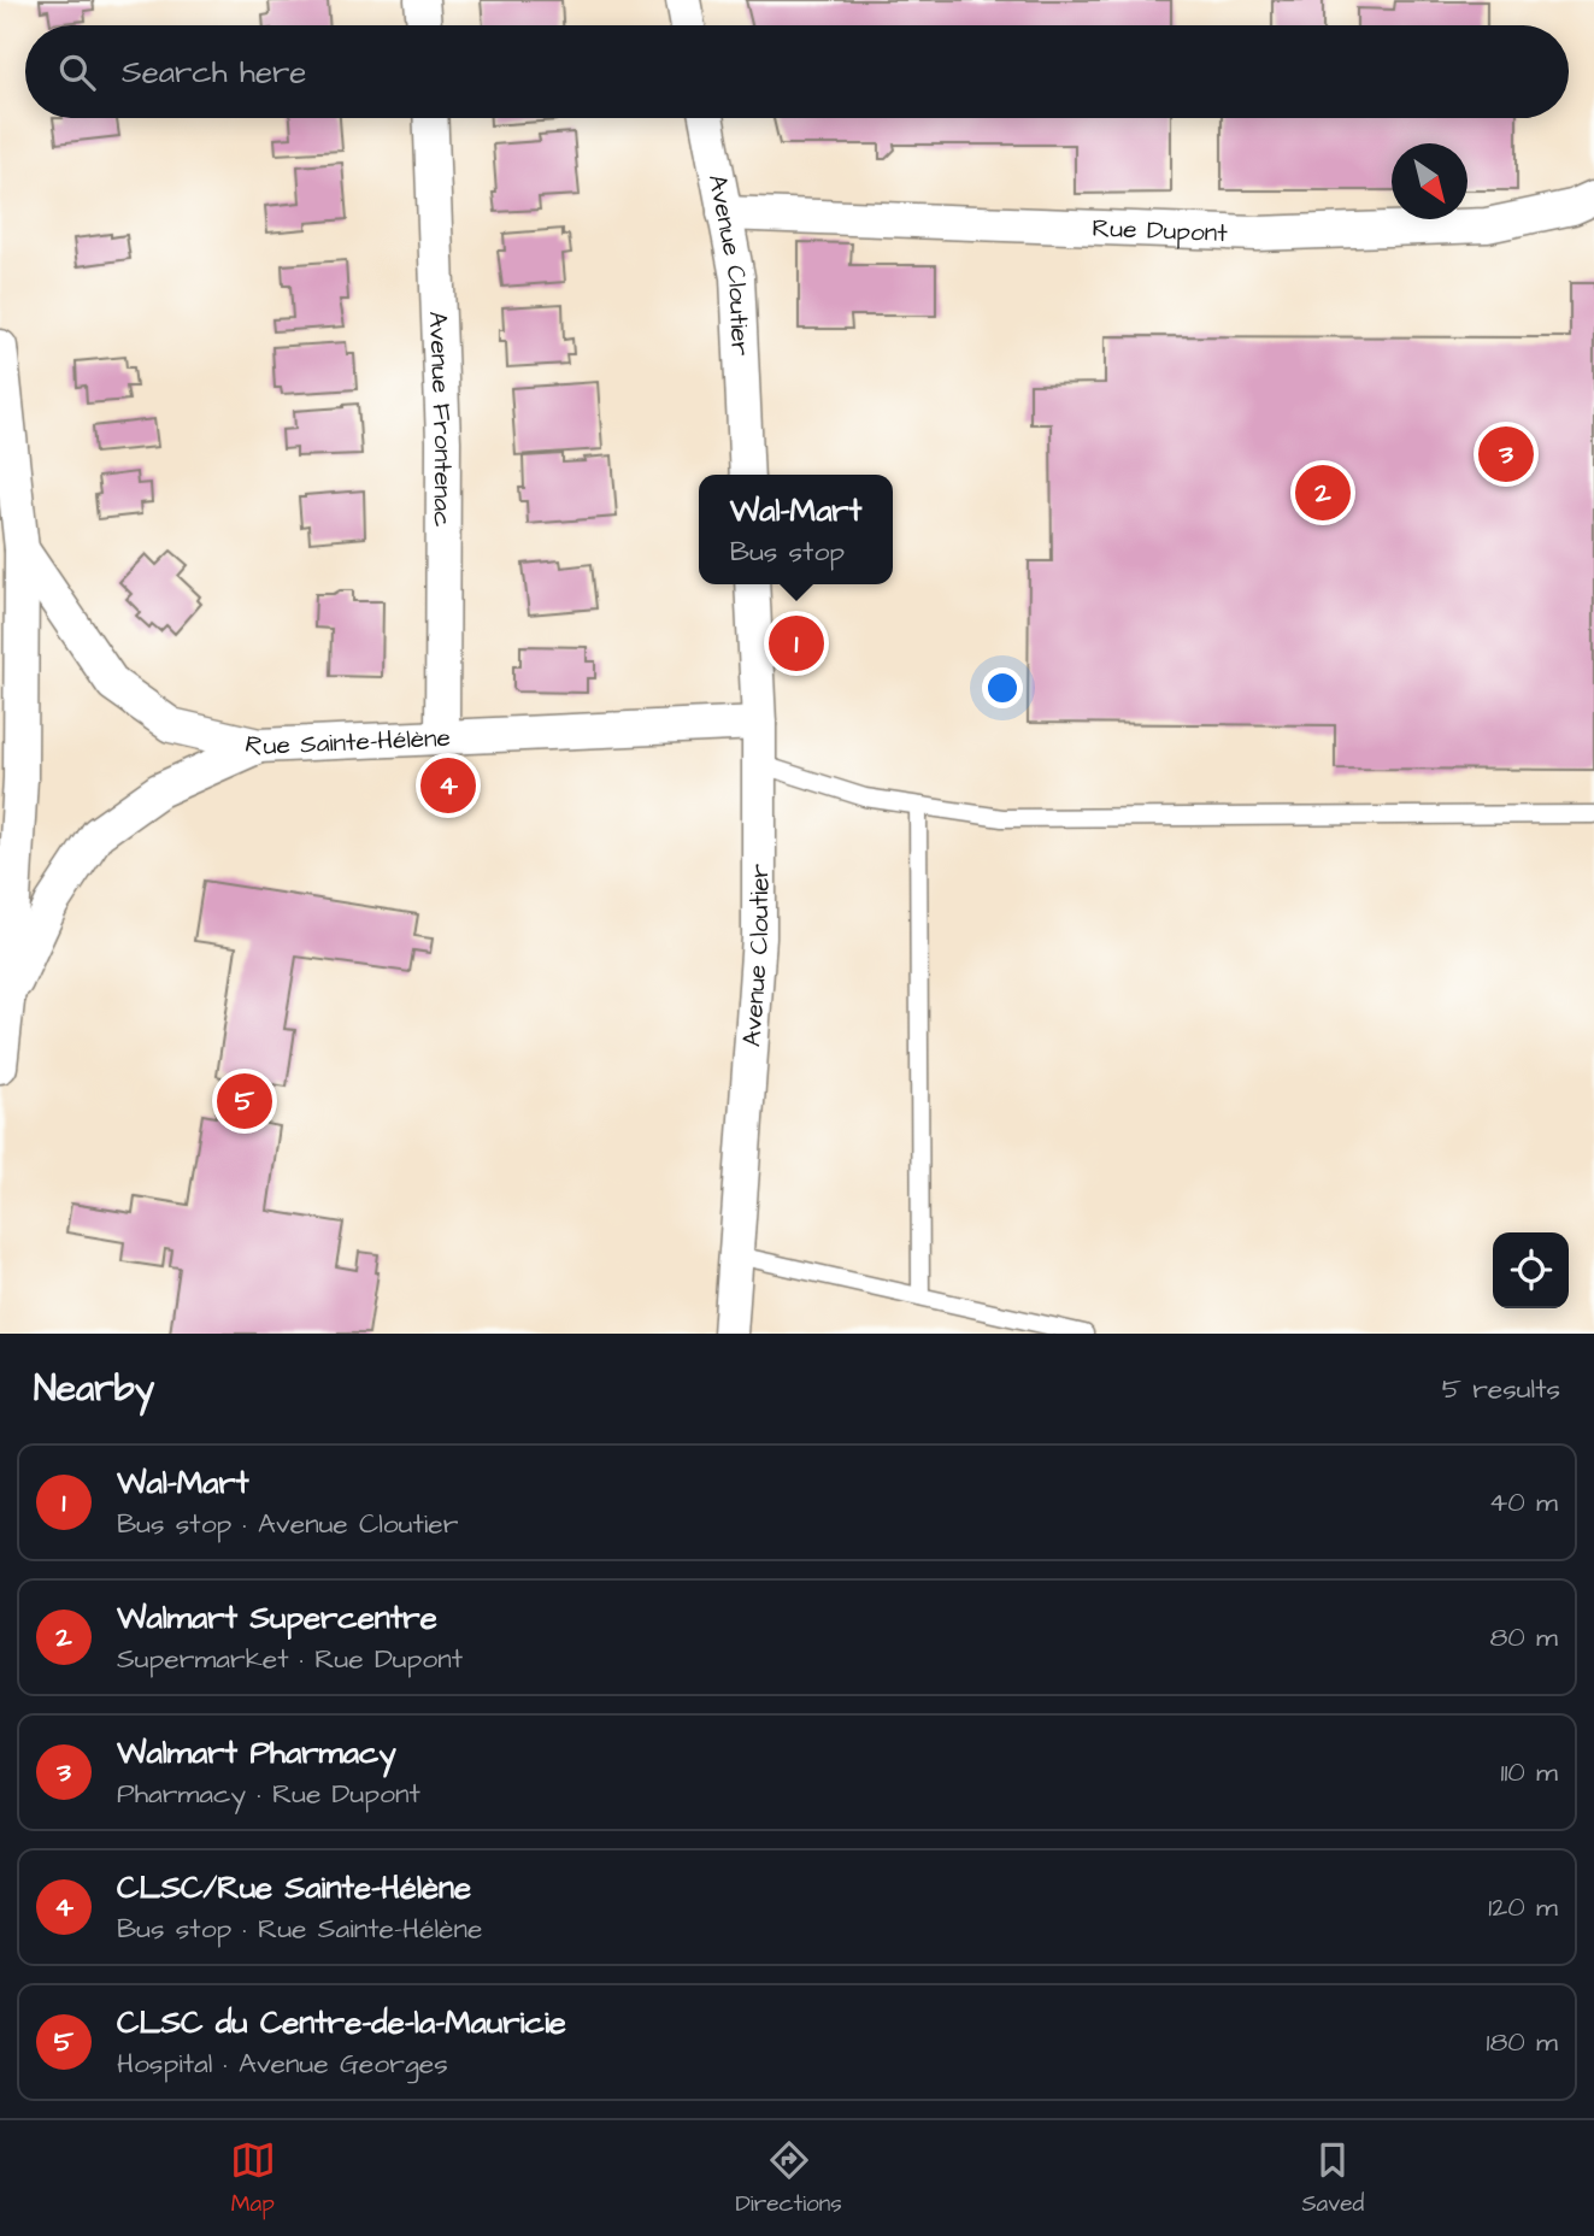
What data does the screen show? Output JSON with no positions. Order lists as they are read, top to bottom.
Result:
{
  "streets": {
    "street": [
      "Rue Dupont",
      "Avenue Cloutier",
      "Avenue Frontenac",
      "Rue Sainte-Hélène"
    ]
  },
  "crossings": [
    ["Rue Dupont", "Avenue Cloutier"],
    ["Avenue Cloutier", "Rue Sainte-Hélène"],
    ["Avenue Frontenac", "Rue Sainte-Hélène"]
  ],
  "north": "bottom right",
  "page": {
    "search": "Search here",
    "pins": [
      "3",
      "2",
      "1",
      "4",
      "5"
    ],
    "popup": ["Wal-Mart", "Bus stop"],
    "heading": ["Nearby", "5 results"],
    "list": [
      {
        "mark": "1",
        "name": "Wal-Mart",
        "note": "Bus stop · Avenue Cloutier",
        "value": "40 m"
      },
      {
        "mark": "2",
        "name": "Walmart Supercentre",
        "note": "Supermarket · Rue Dupont",
        "value": "80 m"
      },
      {
        "mark": "3",
        "name": "Walmart Pharmacy",
        "note": "Pharmacy · Rue Dupont",
        "value": "110 m"
      },
      {
        "mark": "4",
        "name": "CLSC/Rue Sainte-Hélène",
        "note": "Bus stop · Rue Sainte-Hélène",
        "value": "120 m"
      },
      {
        "mark": "5",
        "name": "CLSC du Centre-de-la-Mauricie",
        "note": "Hospital · Avenue Georges",
        "value": "180 m"
      }
    ],
    "nav": ["Map", "Directions", "Saved"]
  }
}
